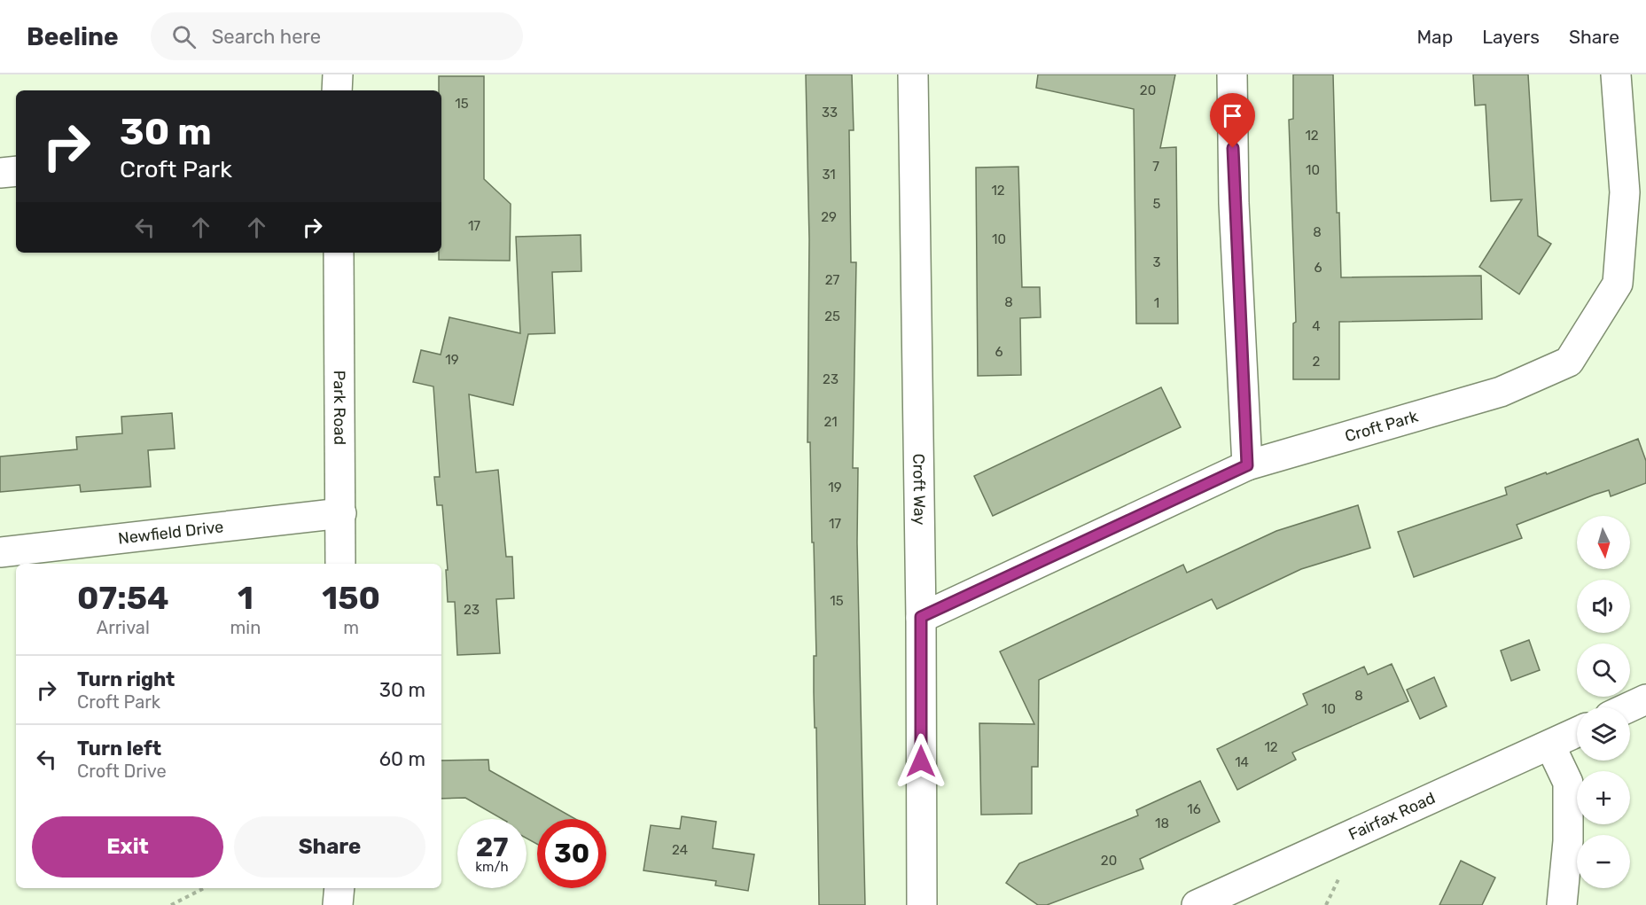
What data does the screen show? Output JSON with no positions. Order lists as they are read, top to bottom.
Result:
{
  "streets": {
    "street": [
      "Park Road",
      "Croft Park",
      "Croft Way",
      "Newfield Drive",
      "Fairfax Road"
    ]
  },
  "crossings": [
    ["Park Road", "Newfield Drive"],
    ["Croft Park", "Croft Way"]
  ],
  "house_numbers": [
    "20",
    "15",
    "33",
    "12",
    "7",
    "10",
    "31",
    "12",
    "5",
    "29",
    "17",
    "8",
    "10",
    "3",
    "6",
    "27",
    "8",
    "1",
    "25",
    "4",
    "6",
    "19",
    "2",
    "23",
    "21",
    "19",
    "17",
    "15",
    "23",
    "8",
    "10",
    "12",
    "14",
    "16",
    "18",
    "24",
    "20"
  ],
  "north": "bottom",
  "page": {
    "header": "Beeline",
    "search": "Search here",
    "nav": ["Map", "Layers", "Share"],
    "turn": ["30 m", "Croft Park"],
    "map_buttons": ["+", "−"],
    "eta": [
      "07:54",
      "Arrival",
      "1",
      "min",
      "150",
      "m"
    ],
    "list": [
      {
        "name": "Turn right",
        "note": "Croft Park",
        "value": "30 m"
      },
      {
        "name": "Turn left",
        "note": "Croft Drive",
        "value": "60 m"
      }
    ],
    "buttons": ["Exit", "Share"],
    "speed": "27 km/h",
    "limit": "30"
  }
}
